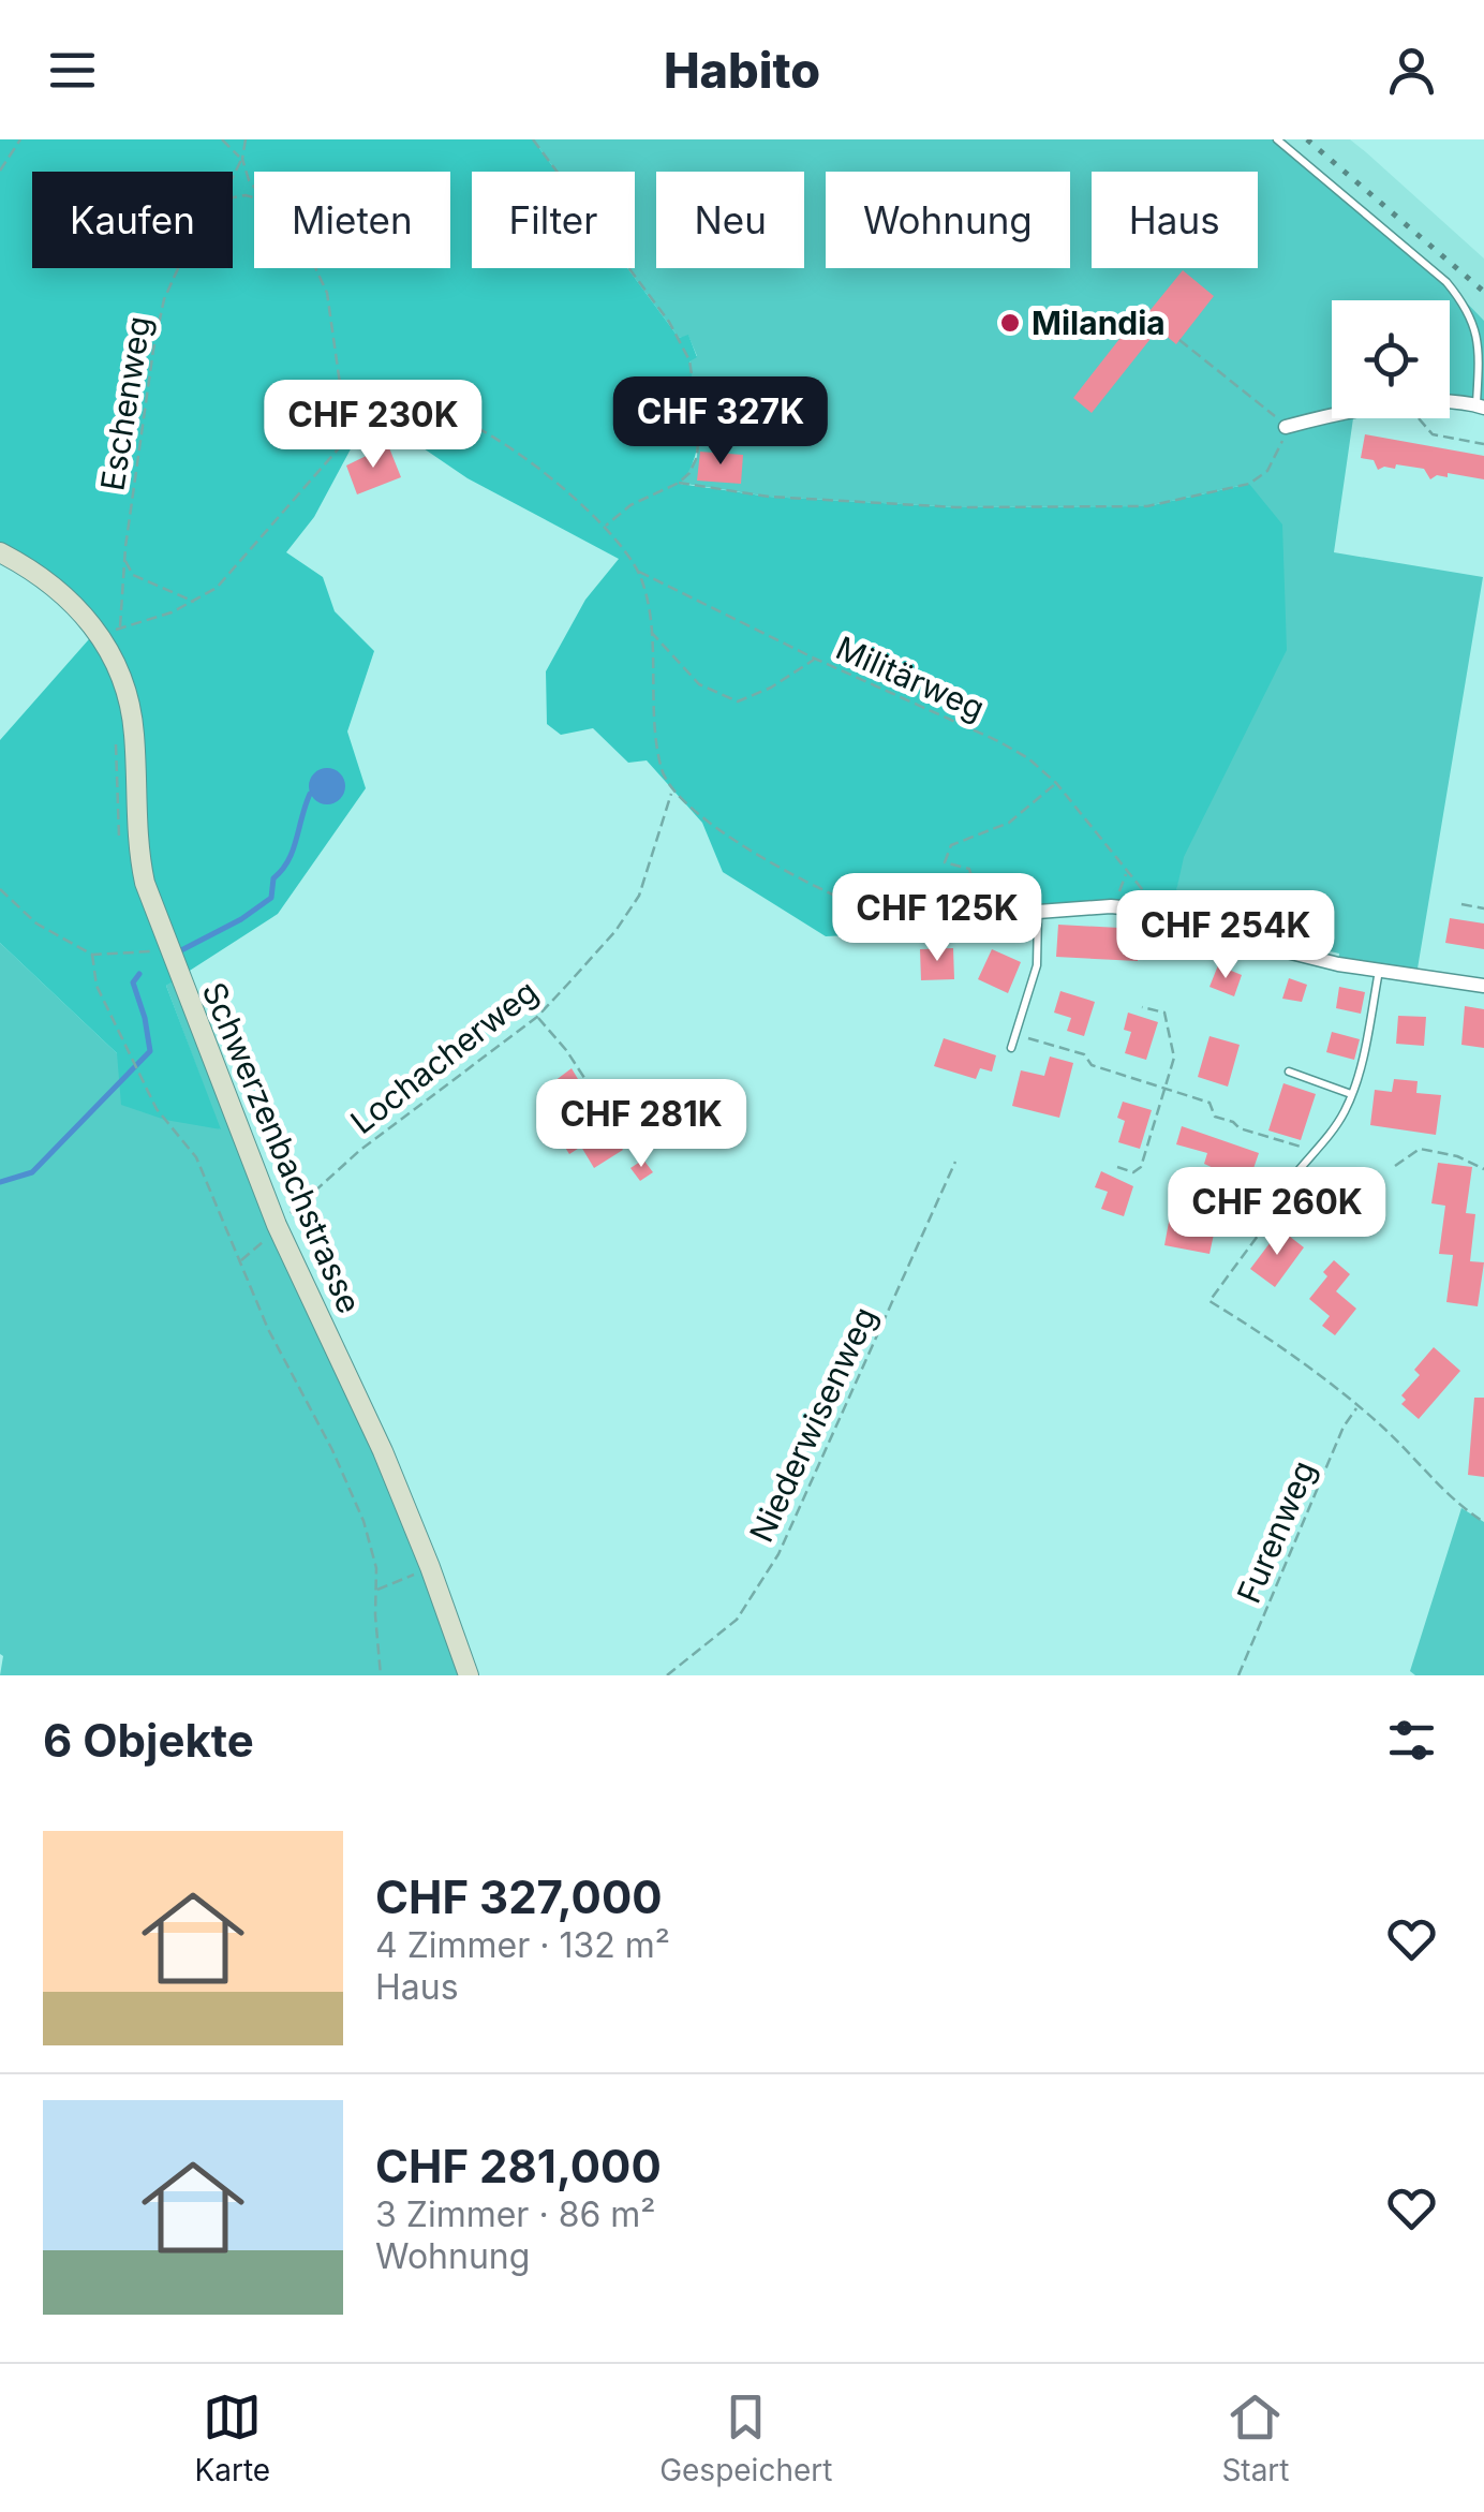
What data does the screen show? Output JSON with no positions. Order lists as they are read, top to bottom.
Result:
{
  "streets": {
    "street": ["Schwerzenbachstrasse"],
    "path": [
      "Eschenweg",
      "Militärweg",
      "Lochacherweg",
      "Niederwisenweg",
      "Furenweg"
    ]
  },
  "crossings": [
    ["Lochacherweg", "Schwerzenbachstrasse"]
  ],
  "places": ["Milandia"],
  "page": {
    "header": "Habito",
    "chip": [
      "Kaufen",
      "Mieten",
      "Filter",
      "Neu",
      "Wohnung",
      "Haus"
    ],
    "price": [
      "CHF 327K",
      "CHF 230K",
      "CHF 125K",
      "CHF 254K",
      "CHF 281K",
      "CHF 260K"
    ],
    "heading": "6 Objekte",
    "list": [
      {
        "name": "CHF 327,000",
        "note": "4 Zimmer · 132 m² · Haus"
      },
      {
        "name": "CHF 281,000",
        "note": "3 Zimmer · 86 m² · Wohnung"
      }
    ],
    "tabs": ["Karte", "Gespeichert", "Start"]
  }
}
